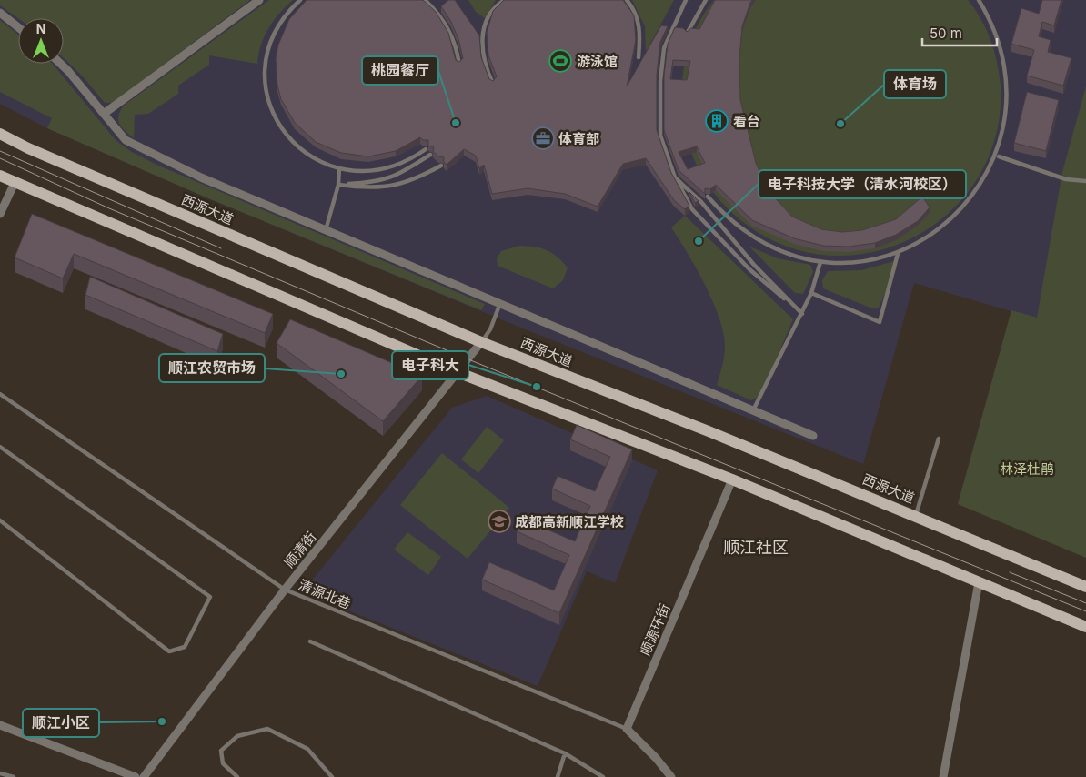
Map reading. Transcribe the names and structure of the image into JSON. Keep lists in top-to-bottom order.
{
  "streets": {
    "main road": ["西源大道"],
    "street": ["顺清街", "顺源环街"],
    "lane": ["清源北巷"]
  },
  "crossings": [
    ["西源大道", "顺清街"],
    ["顺清街", "清源北巷"],
    ["清源北巷", "顺源环街"]
  ],
  "districts": ["顺江社区"],
  "parks": ["林泽杜鹃"],
  "places": {
    "sports": ["游泳馆"],
    "building": ["看台"],
    "other": [
      "桃园餐厅",
      "体育场",
      "电子科技大学（清水河校区）",
      "顺江农贸市场",
      "电子科大",
      "顺江小区"
    ],
    "office": ["体育部"],
    "school or university": ["成都高新顺江学校"]
  },
  "scale_bar": "50 m",
  "north": "top"
}
